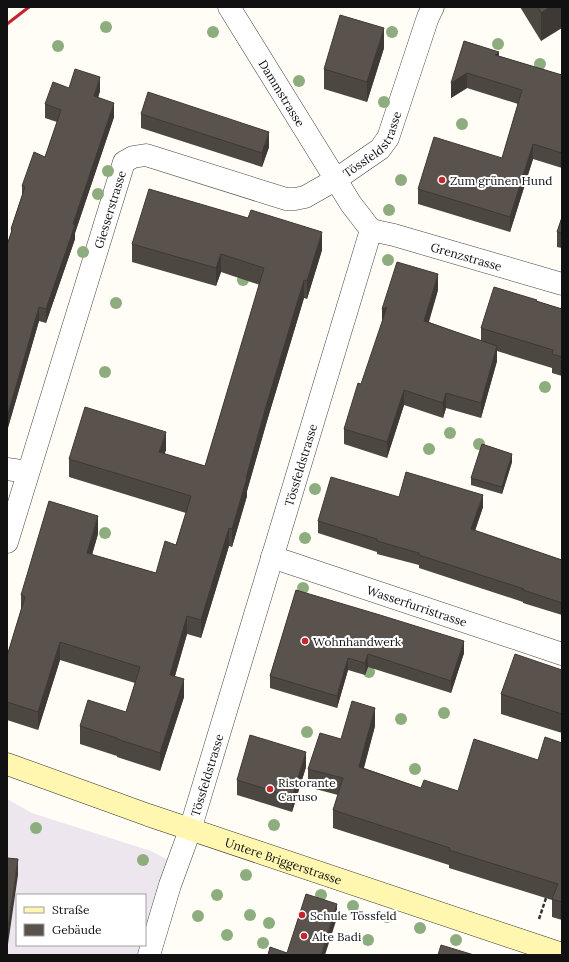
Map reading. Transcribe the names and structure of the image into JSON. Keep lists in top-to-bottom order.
{
  "streets": {
    "main road": ["Untere Briggerstrasse"],
    "street": [
      "Dammstrasse",
      "Tössfeldstrasse",
      "Giesserstrasse",
      "Grenzstrasse",
      "Wasserfurristrasse"
    ]
  },
  "crossings": [
    ["Dammstrasse", "Tössfeldstrasse"],
    ["Dammstrasse", "Giesserstrasse"],
    ["Tössfeldstrasse", "Giesserstrasse"],
    ["Tössfeldstrasse", "Grenzstrasse"],
    ["Tössfeldstrasse", "Wasserfurristrasse"],
    ["Tössfeldstrasse", "Untere Briggerstrasse"]
  ],
  "places": [
    "Zum grünen Hund",
    "Wohnhandwerk",
    "Ristorante Caruso",
    "Schule Tössfeld",
    "Alte Badi"
  ],
  "legend": ["Straße", "Gebäude"]
}
